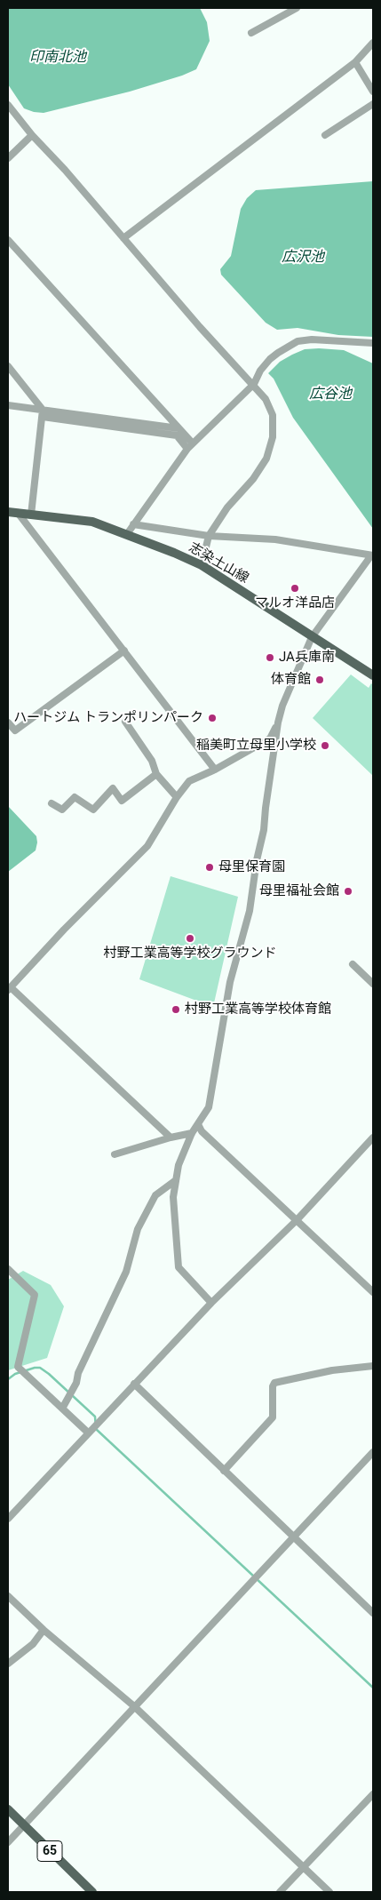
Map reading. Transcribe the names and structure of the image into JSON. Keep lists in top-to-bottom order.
{
  "streets": {
    "main road": ["志染土山線", "65"]
  },
  "water": ["印南北池", "広沢池", "広谷池"],
  "places": [
    "マルオ洋品店",
    "JA兵庫南",
    "体育館",
    "ハートジム トランポリンパーク",
    "稲美町立母里小学校",
    "母里保育園",
    "母里福祉会館",
    "村野工業高等学校グラウンド",
    "村野工業高等学校体育館"
  ]
}
